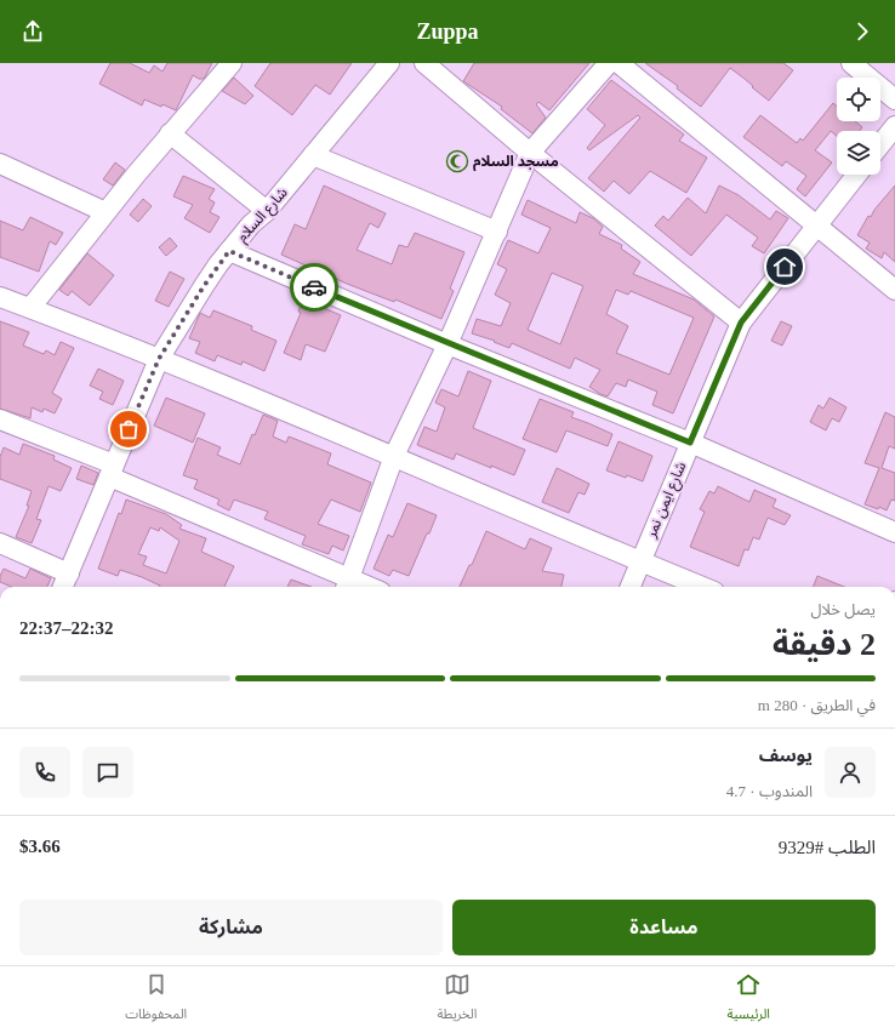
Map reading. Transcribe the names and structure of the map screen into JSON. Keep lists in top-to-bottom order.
{
  "streets": {
    "street": ["شارع السلام", "شارع ايمن نمر"]
  },
  "places": {
    "mosque": ["مسجد السلام"]
  },
  "page": {
    "header": "Zuppa",
    "heading": ["2 دقيقة", "يصل خلال", "22:32–22:37"],
    "panel": [
      "يوسف",
      "المندوب · 4.7",
      "الطلب #9329",
      "$3.66"
    ],
    "bar": "في الطريق · 280 m",
    "buttons": ["مساعدة", "مشاركة"],
    "tabs": ["الرئيسية", "الخريطة", "المحفوظات"]
  }
}
